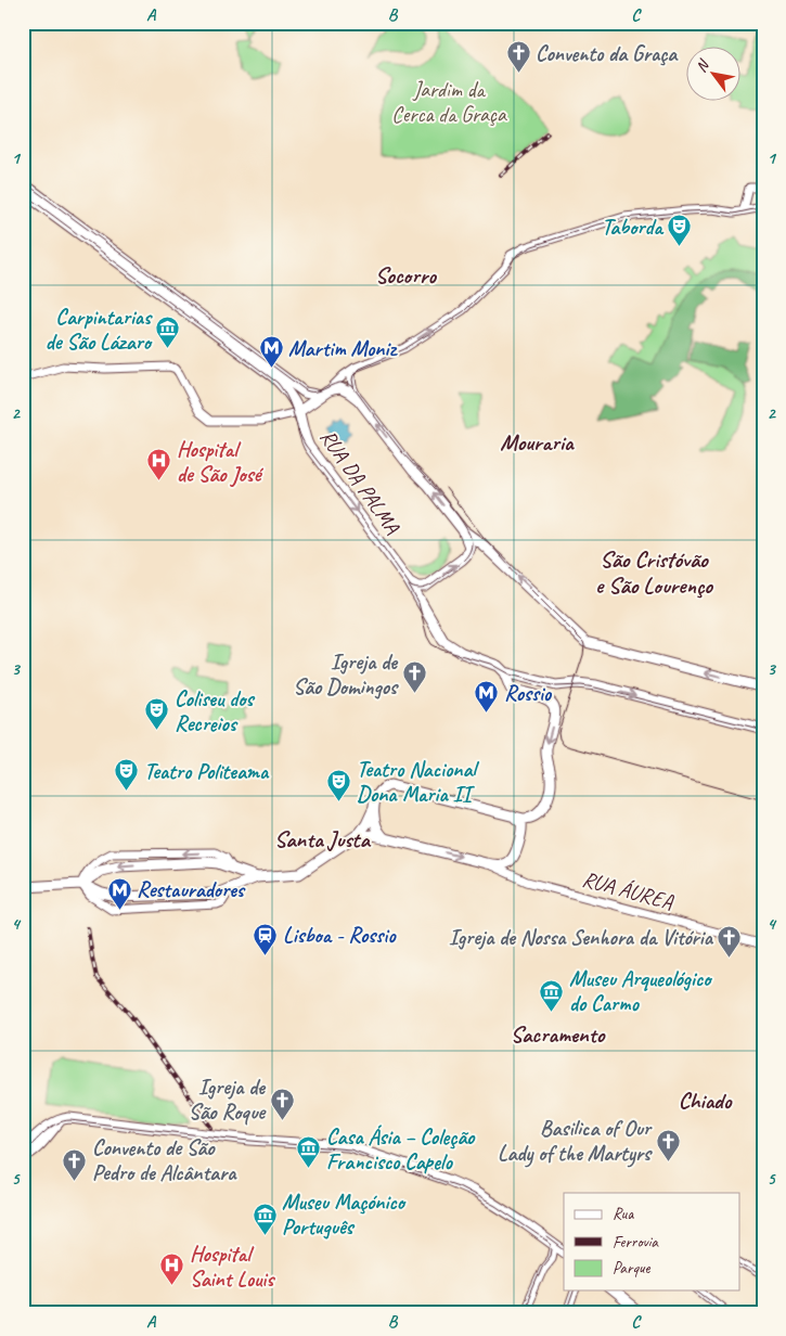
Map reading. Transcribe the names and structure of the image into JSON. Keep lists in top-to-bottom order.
{
  "streets": {
    "main road": ["RUA DA PALMA"],
    "street": ["RUA ÁUREA"]
  },
  "districts": [
    "Socorro",
    "Mouraria",
    "São Cristóvão e São Lourenço",
    "Santa Justa",
    "Sacramento",
    "Chiado"
  ],
  "parks": ["Jardim da Cerca da Graça"],
  "places": {
    "church": [
      "Convento da Graça",
      "Igreja de São Domingos",
      "Igreja de Nossa Senhora da Vitória",
      "Igreja de São Roque",
      "Basilica of Our Lady of the Martyrs",
      "Convento de São Pedro de Alcântara"
    ],
    "theatre": [
      "Taborda",
      "Coliseu dos Recreios",
      "Teatro Politeama",
      "Teatro Nacional Dona Maria II"
    ],
    "museum": [
      "Carpintarias de São Lázaro",
      "Museu Arqueológico do Carmo",
      "Casa Ásia – Coleção Francisco Capelo",
      "Museu Maçónico Português"
    ],
    "metro station": ["Martim Moniz", "Rossio", "Restauradores"],
    "hospital": ["Hospital de São José", "Hospital Saint Louis"],
    "station": ["Lisboa - Rossio"]
  },
  "legend": ["Rua", "Ferrovia", "Parque"],
  "north": "top left",
  "grid": {
    "columns": ["A", "B", "C"],
    "rows": [
      "1",
      "2",
      "3",
      "4",
      "5"
    ]
  }
}
